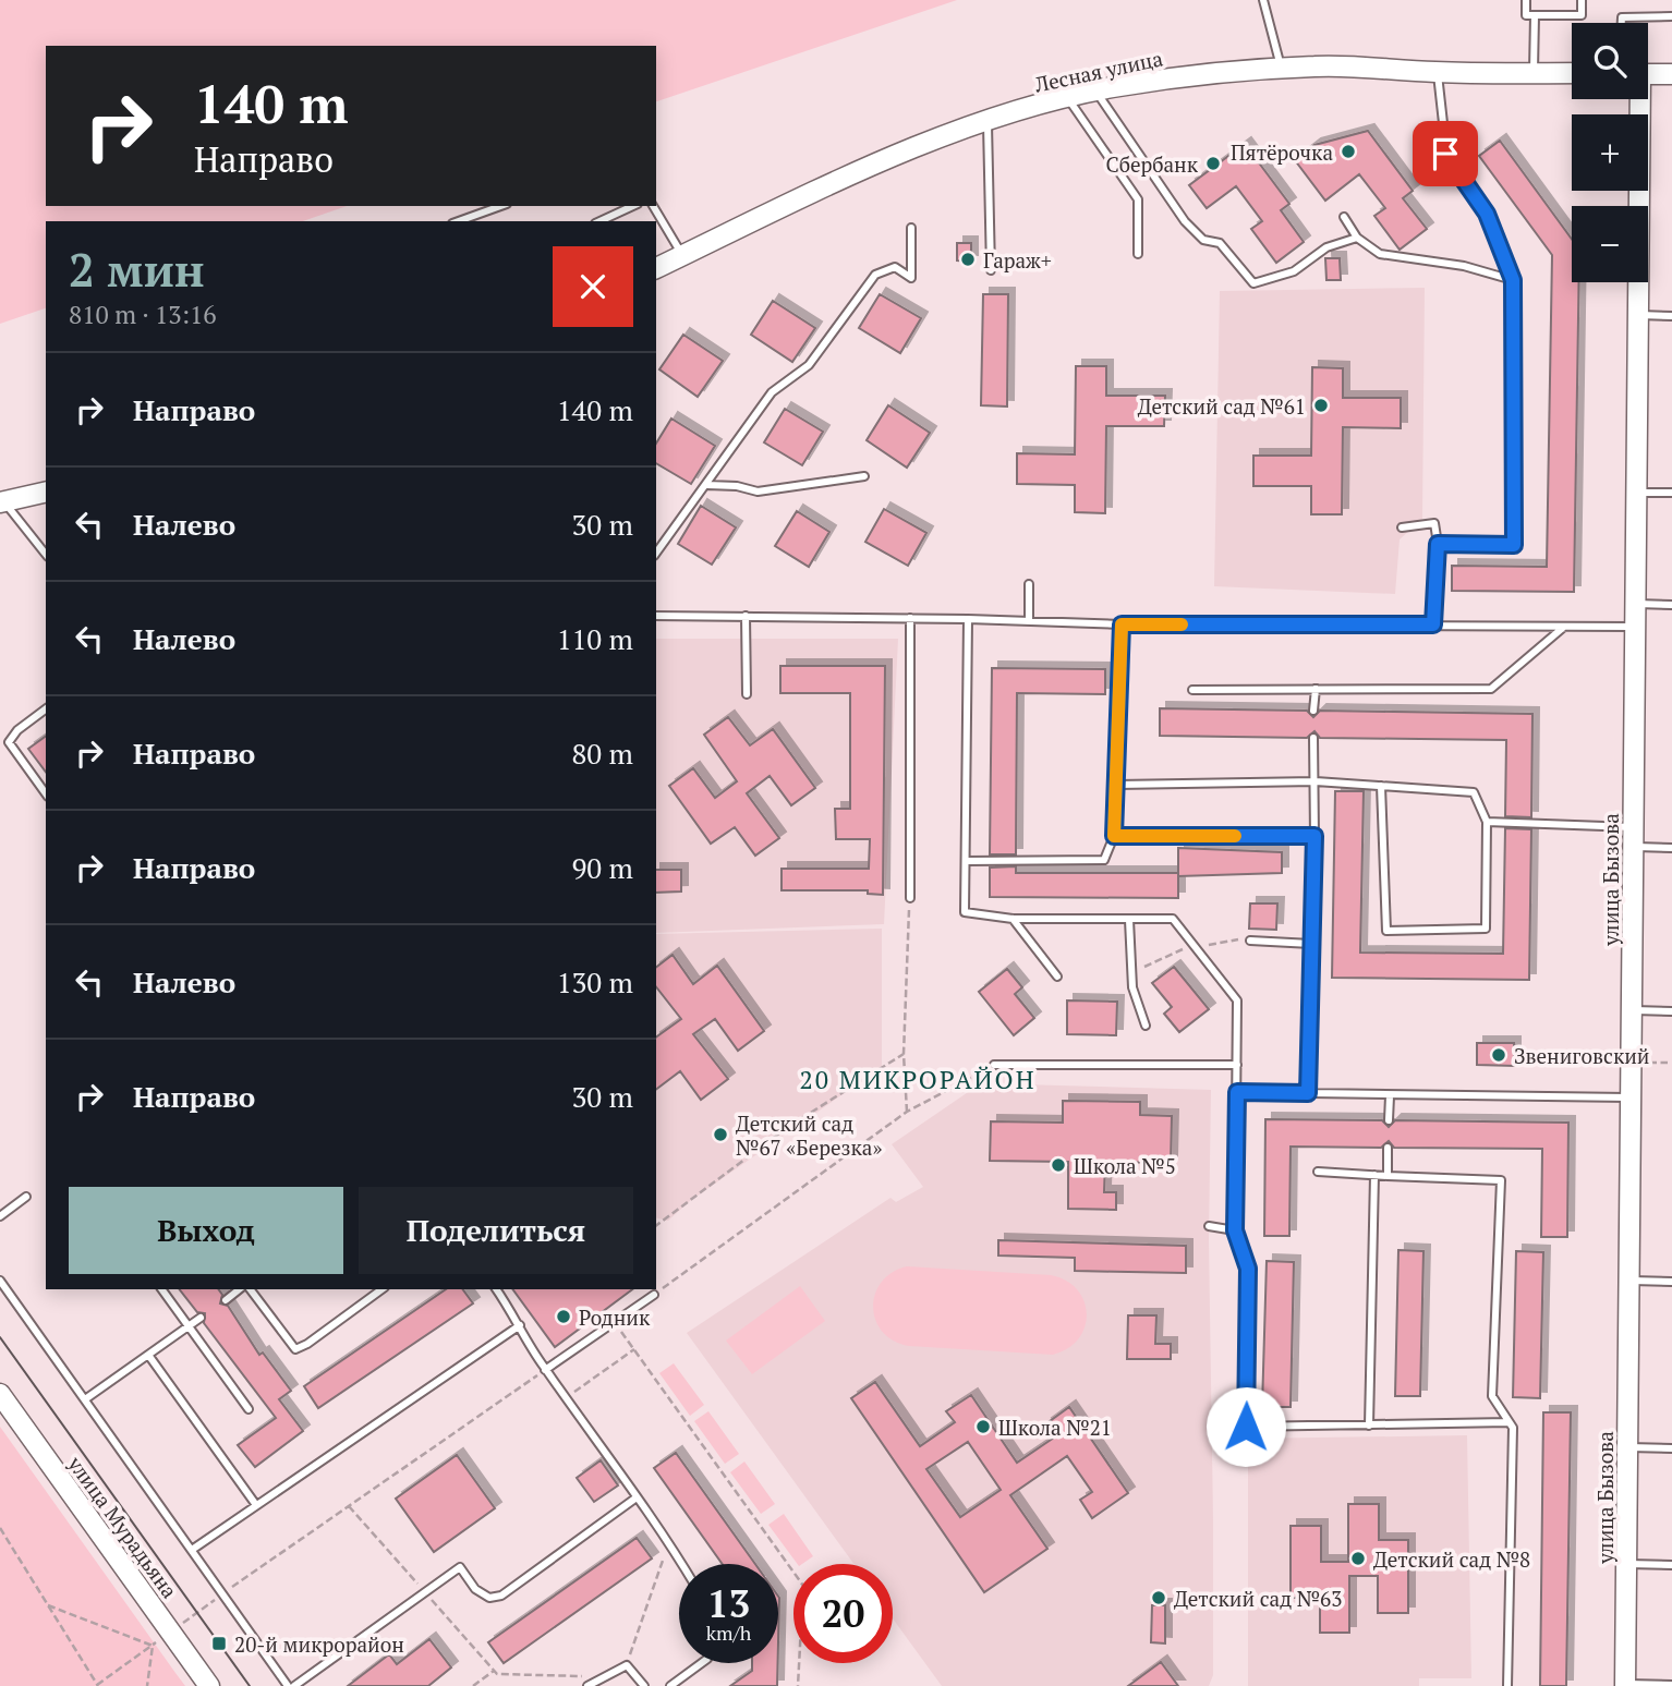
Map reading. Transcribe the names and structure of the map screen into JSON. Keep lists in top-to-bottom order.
{
  "streets": {
    "street": ["Лесная улица", "улица Бызова", "улица Мурадьяна"]
  },
  "districts": ["20 МИКРОРАЙОН"],
  "places": {
    "other": [
      "Пятёрочка",
      "Сбербанк",
      "Гараж+",
      "Детский сад №61",
      "Звениговский",
      "Детский сад №67 «Березка»",
      "Школа №5",
      "Родник",
      "Школа №21",
      "Детский сад №8",
      "Детский сад №63"
    ],
    "transit": ["20-й микрорайон"]
  },
  "page": {
    "map_buttons": ["+", "−"],
    "turn": ["140 m", "Направо"],
    "heading": ["2 мин", "810 m · 13:16"],
    "list": [
      {
        "name": "Направо",
        "value": "140 m"
      },
      {
        "name": "Налево",
        "value": "30 m"
      },
      {
        "name": "Налево",
        "value": "110 m"
      },
      {
        "name": "Направо",
        "value": "80 m"
      },
      {
        "name": "Направо",
        "value": "90 m"
      },
      {
        "name": "Налево",
        "value": "130 m"
      },
      {
        "name": "Направо",
        "value": "30 m"
      }
    ],
    "buttons": ["Выход", "Поделиться"],
    "speed": "13 km/h",
    "limit": "20"
  }
}
